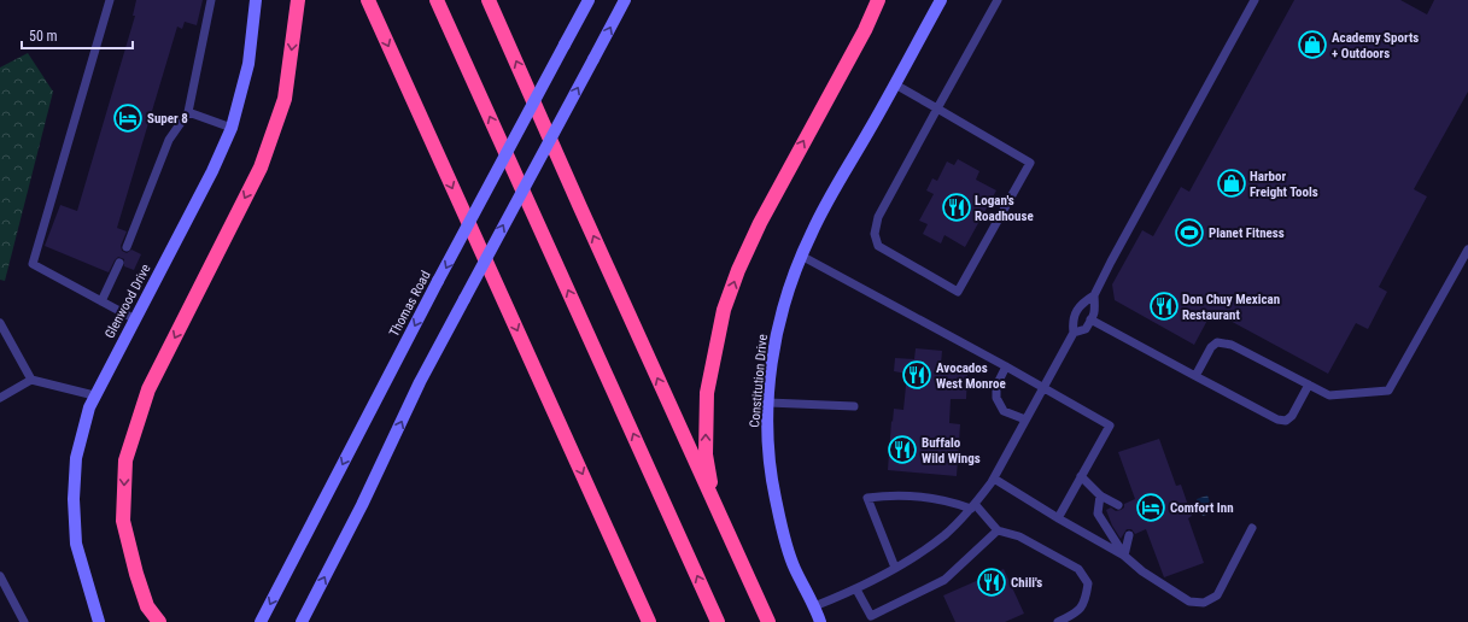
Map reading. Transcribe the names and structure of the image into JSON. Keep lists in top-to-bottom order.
{
  "streets": {
    "main road": ["Glenwood Drive", "Thomas Road", "Constitution Drive"]
  },
  "places": {
    "shop": ["Academy Sports + Outdoors", "Harbor Freight Tools"],
    "hotel": ["Super 8", "Comfort Inn"],
    "restaurant": [
      "Logan's Roadhouse",
      "Don Chuy Mexican Restaurant",
      "Avocados West Monroe",
      "Buffalo Wild Wings",
      "Chili's"
    ],
    "sports": ["Planet Fitness"]
  },
  "scale_bar": "50 m"
}
